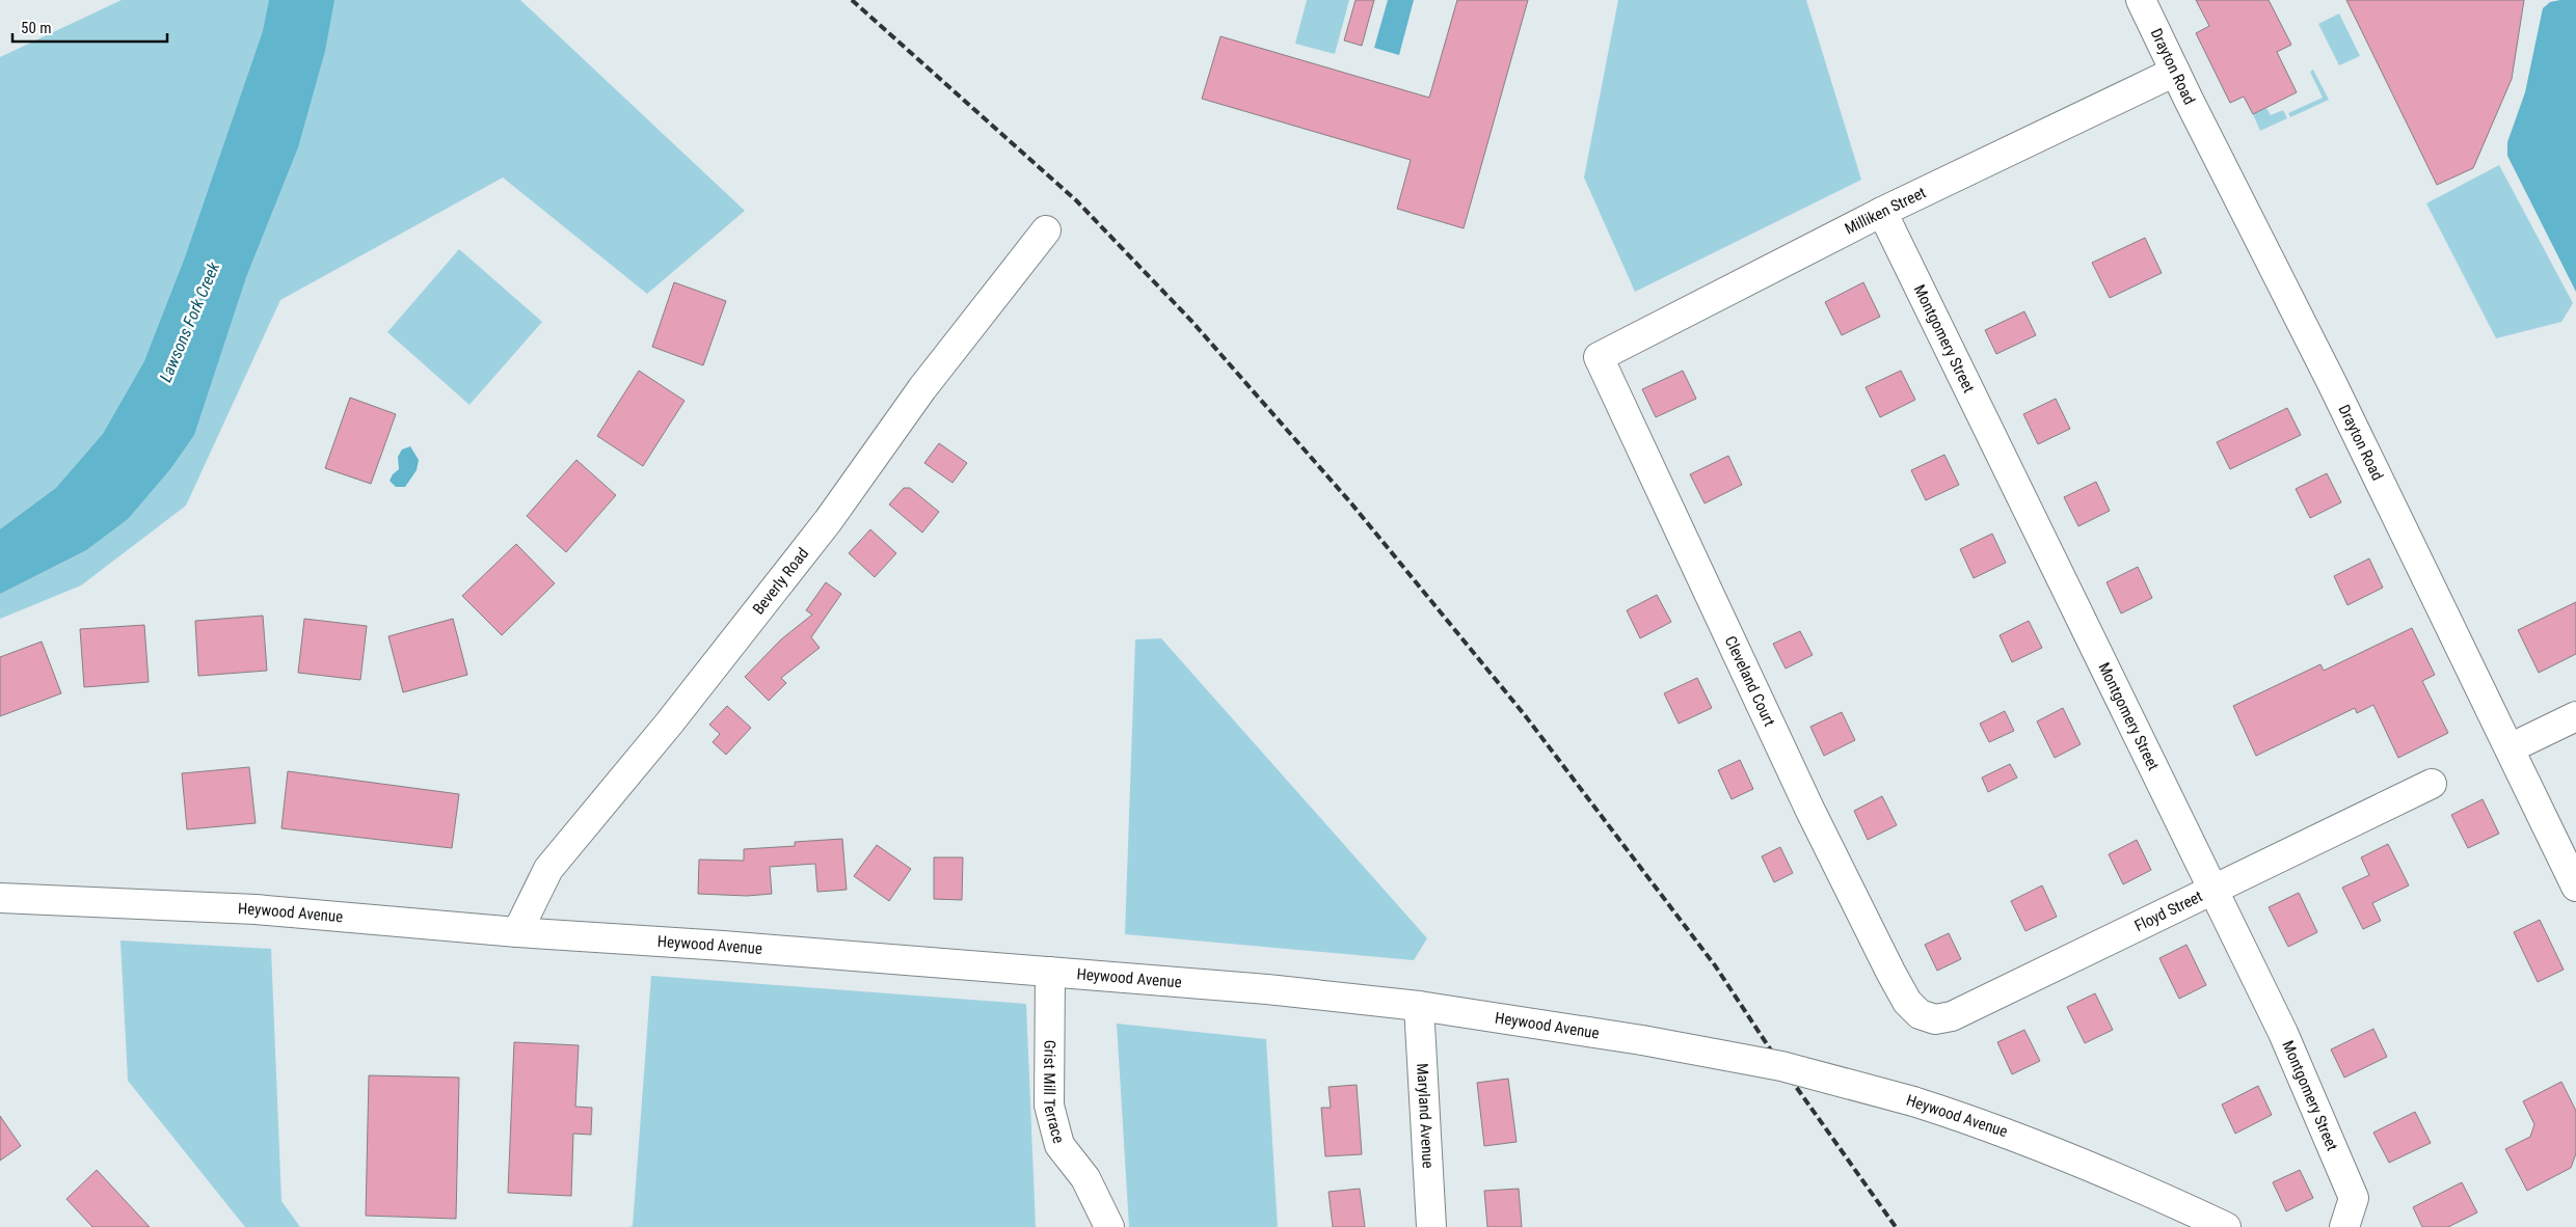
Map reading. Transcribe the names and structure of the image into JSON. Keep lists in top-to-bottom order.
{
  "streets": {
    "street": [
      "Drayton Road",
      "Milliken Street",
      "Montgomery Street",
      "Beverly Road",
      "Cleveland Court",
      "Floyd Street",
      "Heywood Avenue",
      "Grist Mill Terrace",
      "Maryland Avenue"
    ]
  },
  "crossings": [
    ["Drayton Road", "Milliken Street"],
    ["Milliken Street", "Montgomery Street"],
    ["Milliken Street", "Cleveland Court"],
    ["Montgomery Street", "Floyd Street"],
    ["Beverly Road", "Heywood Avenue"],
    ["Cleveland Court", "Floyd Street"],
    ["Heywood Avenue", "Grist Mill Terrace"],
    ["Heywood Avenue", "Maryland Avenue"]
  ],
  "water": ["Lawsons Fork Creek"],
  "scale_bar": "50 m"
}
